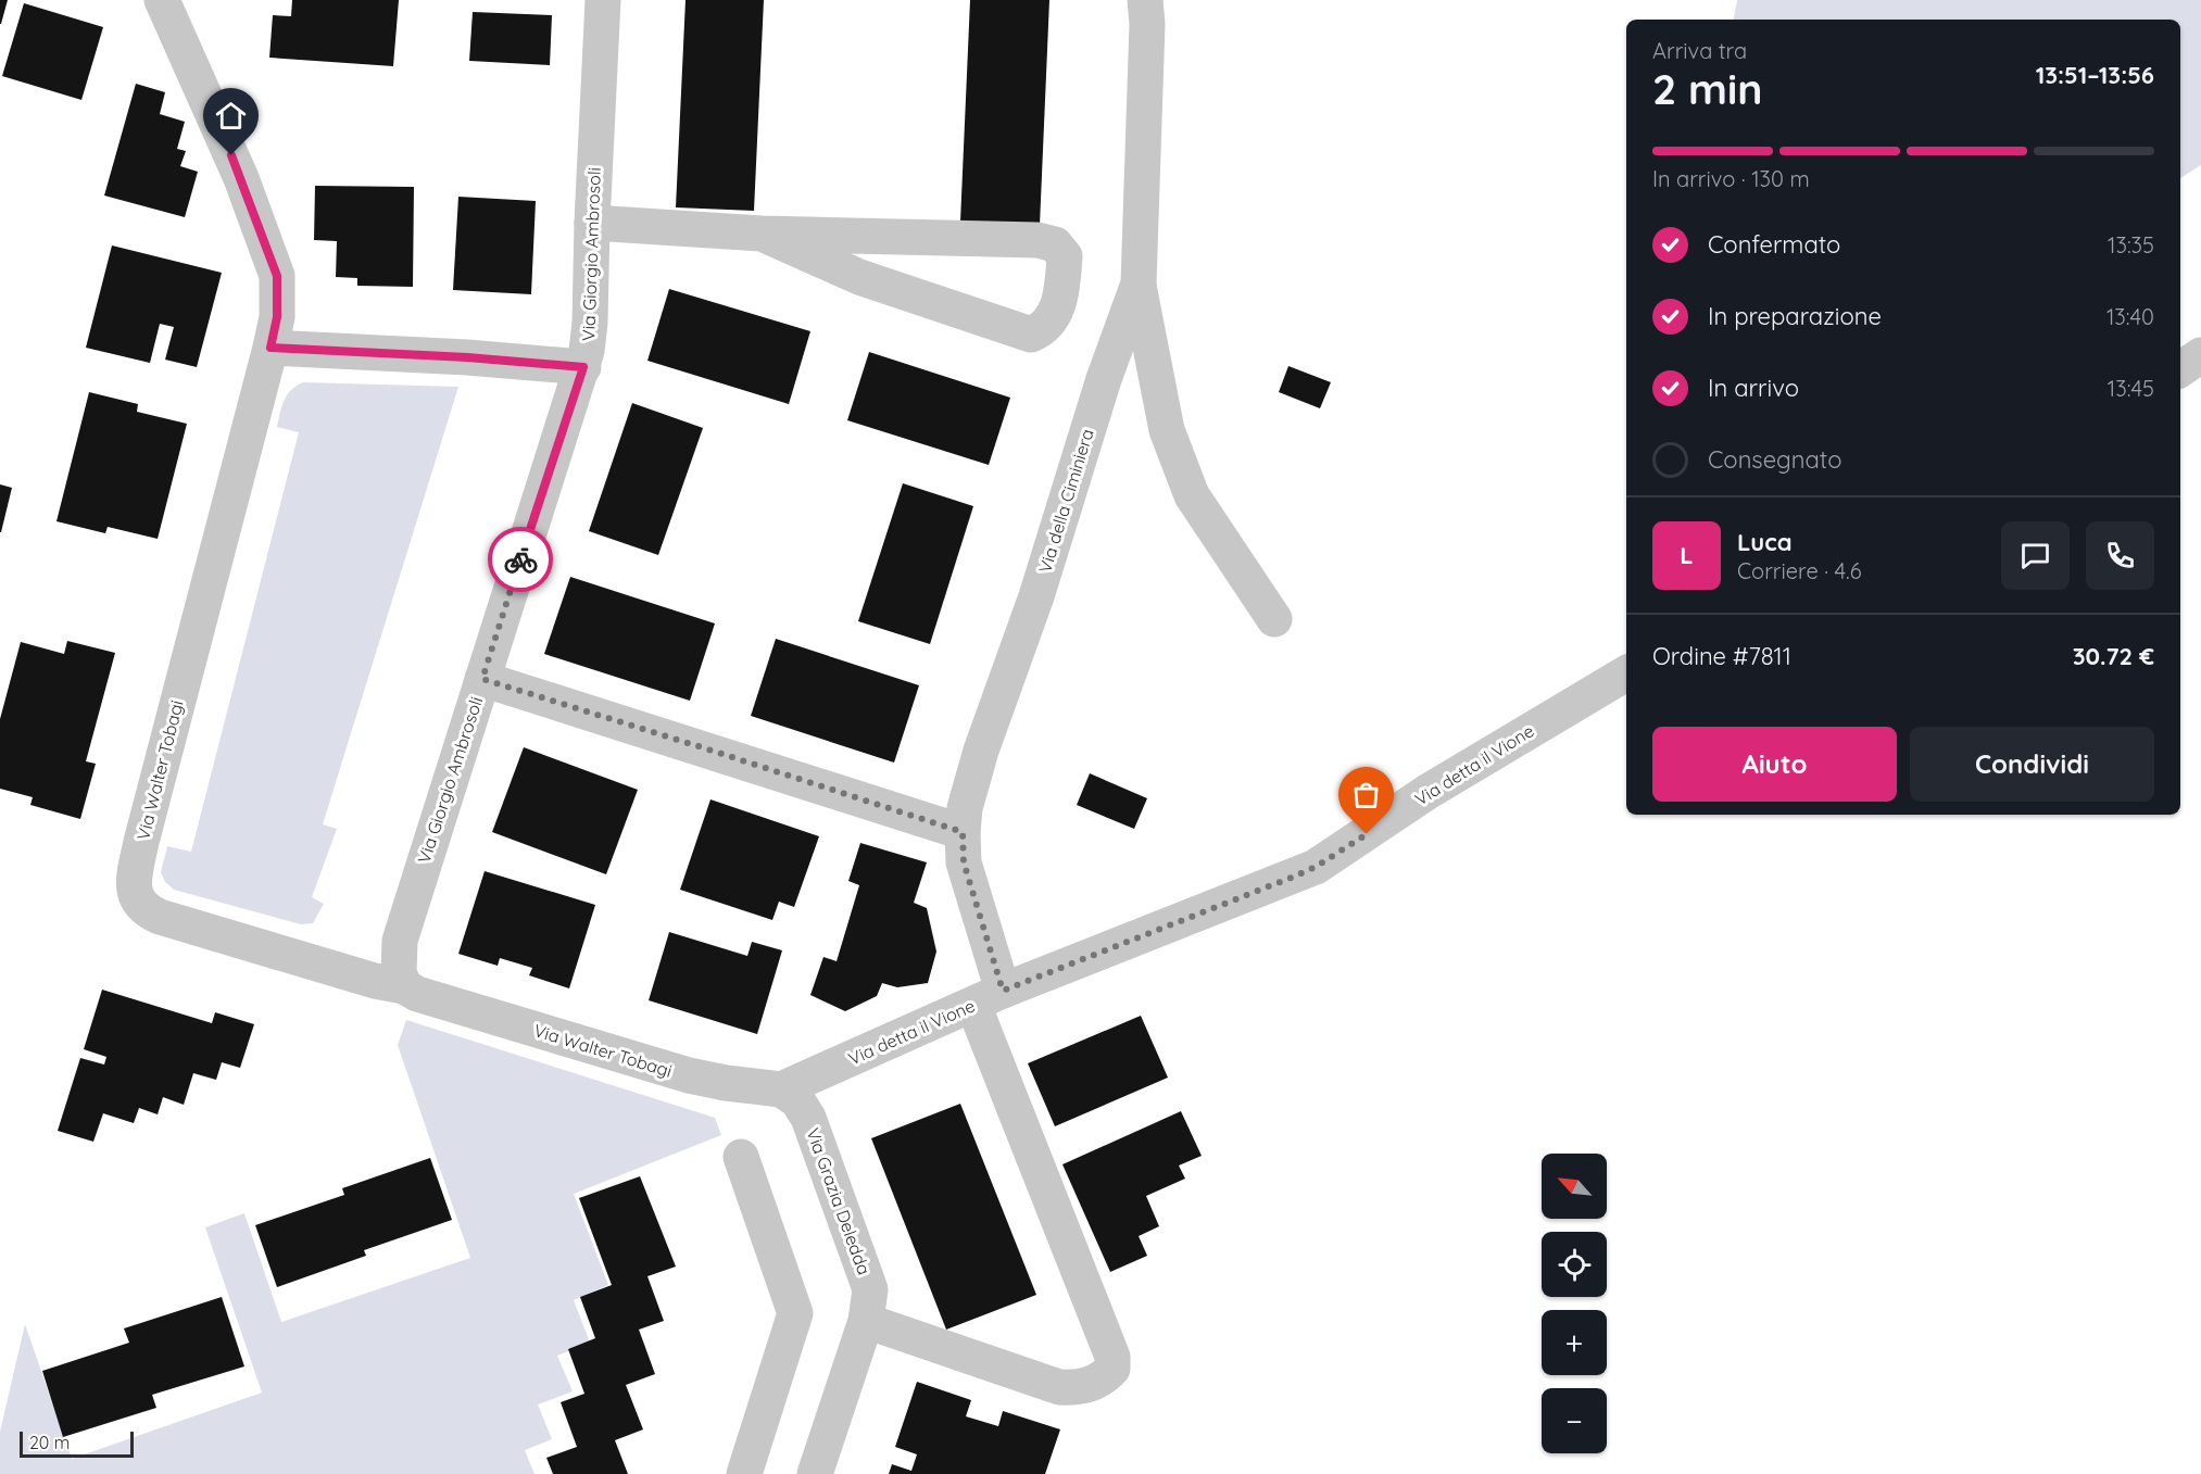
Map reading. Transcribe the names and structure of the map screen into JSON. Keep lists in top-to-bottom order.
{
  "streets": {
    "street": [
      "Via Giorgio Ambrosoli",
      "Via della Ciminiera",
      "Via detta il Vione",
      "Via Walter Tobagi",
      "Via Grazia Deledda"
    ]
  },
  "crossings": [
    ["Via Giorgio Ambrosoli", "Via Walter Tobagi"],
    ["Via della Ciminiera", "Via detta il Vione"],
    ["Via della Ciminiera", "Via Grazia Deledda"],
    ["Via detta il Vione", "Via Walter Tobagi"],
    ["Via detta il Vione", "Via Grazia Deledda"],
    ["Via Walter Tobagi", "Via Grazia Deledda"]
  ],
  "scale_bar": "20 m",
  "north": "top left",
  "page": {
    "heading": ["2 min", "Arriva tra", "13:51–13:56"],
    "panel": [
      "Luca",
      "Corriere · 4.6",
      "Ordine #7811",
      "30.72 €"
    ],
    "bar": "In arrivo · 130 m",
    "list": [
      ["Confermato", "13:35"],
      ["In preparazione", "13:40"],
      ["In arrivo", "13:45"],
      "Consegnato"
    ],
    "round": "L",
    "buttons": ["Aiuto", "Condividi"],
    "map_buttons": ["+", "−"],
    "scale": "20 m"
  }
}
